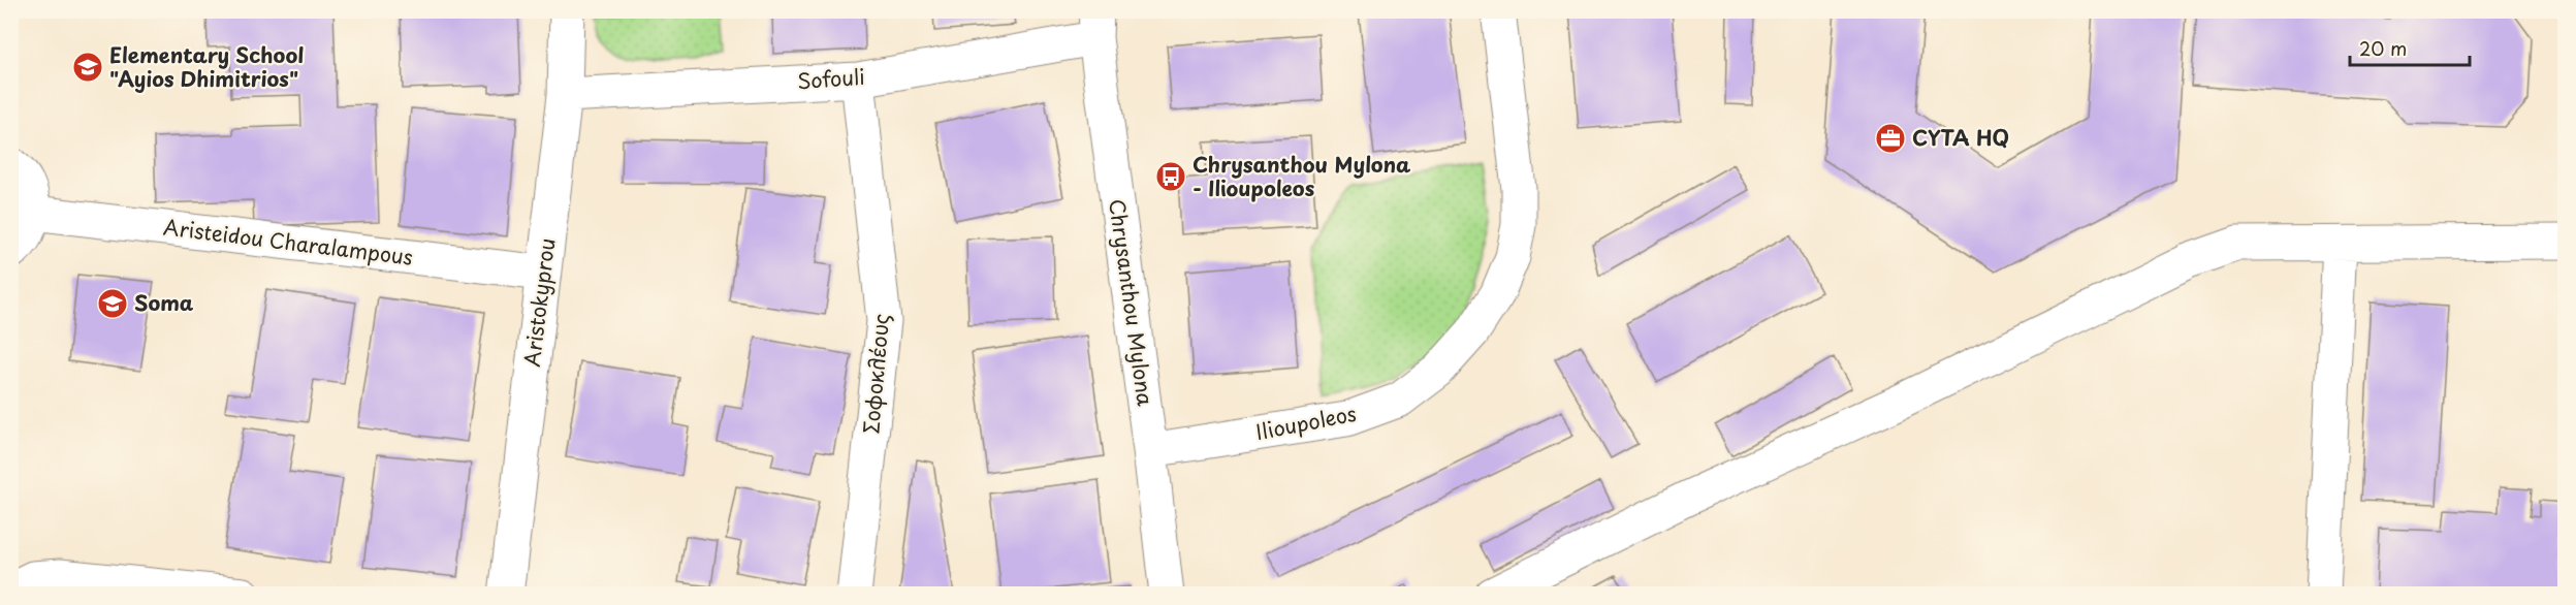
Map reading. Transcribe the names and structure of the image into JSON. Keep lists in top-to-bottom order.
{
  "streets": {
    "street": [
      "Sofouli",
      "Aristeidou Charalampous",
      "Aristokyprou",
      "Chrysanthou Mylona",
      "Σοφοκλέους",
      "Ilioupoleos"
    ]
  },
  "crossings": [
    ["Sofouli", "Aristokyprou"],
    ["Sofouli", "Chrysanthou Mylona"],
    ["Sofouli", "Σοφοκλέους"],
    ["Aristeidou Charalampous", "Aristokyprou"],
    ["Chrysanthou Mylona", "Ilioupoleos"]
  ],
  "places": {
    "school or university": ["Elementary School \"Ayios Dhimitrios\"", "Soma"],
    "office": ["CYTA HQ"],
    "bus stop": ["Chrysanthou Mylona - Ilioupoleos"]
  },
  "scale_bar": "20 m"
}
